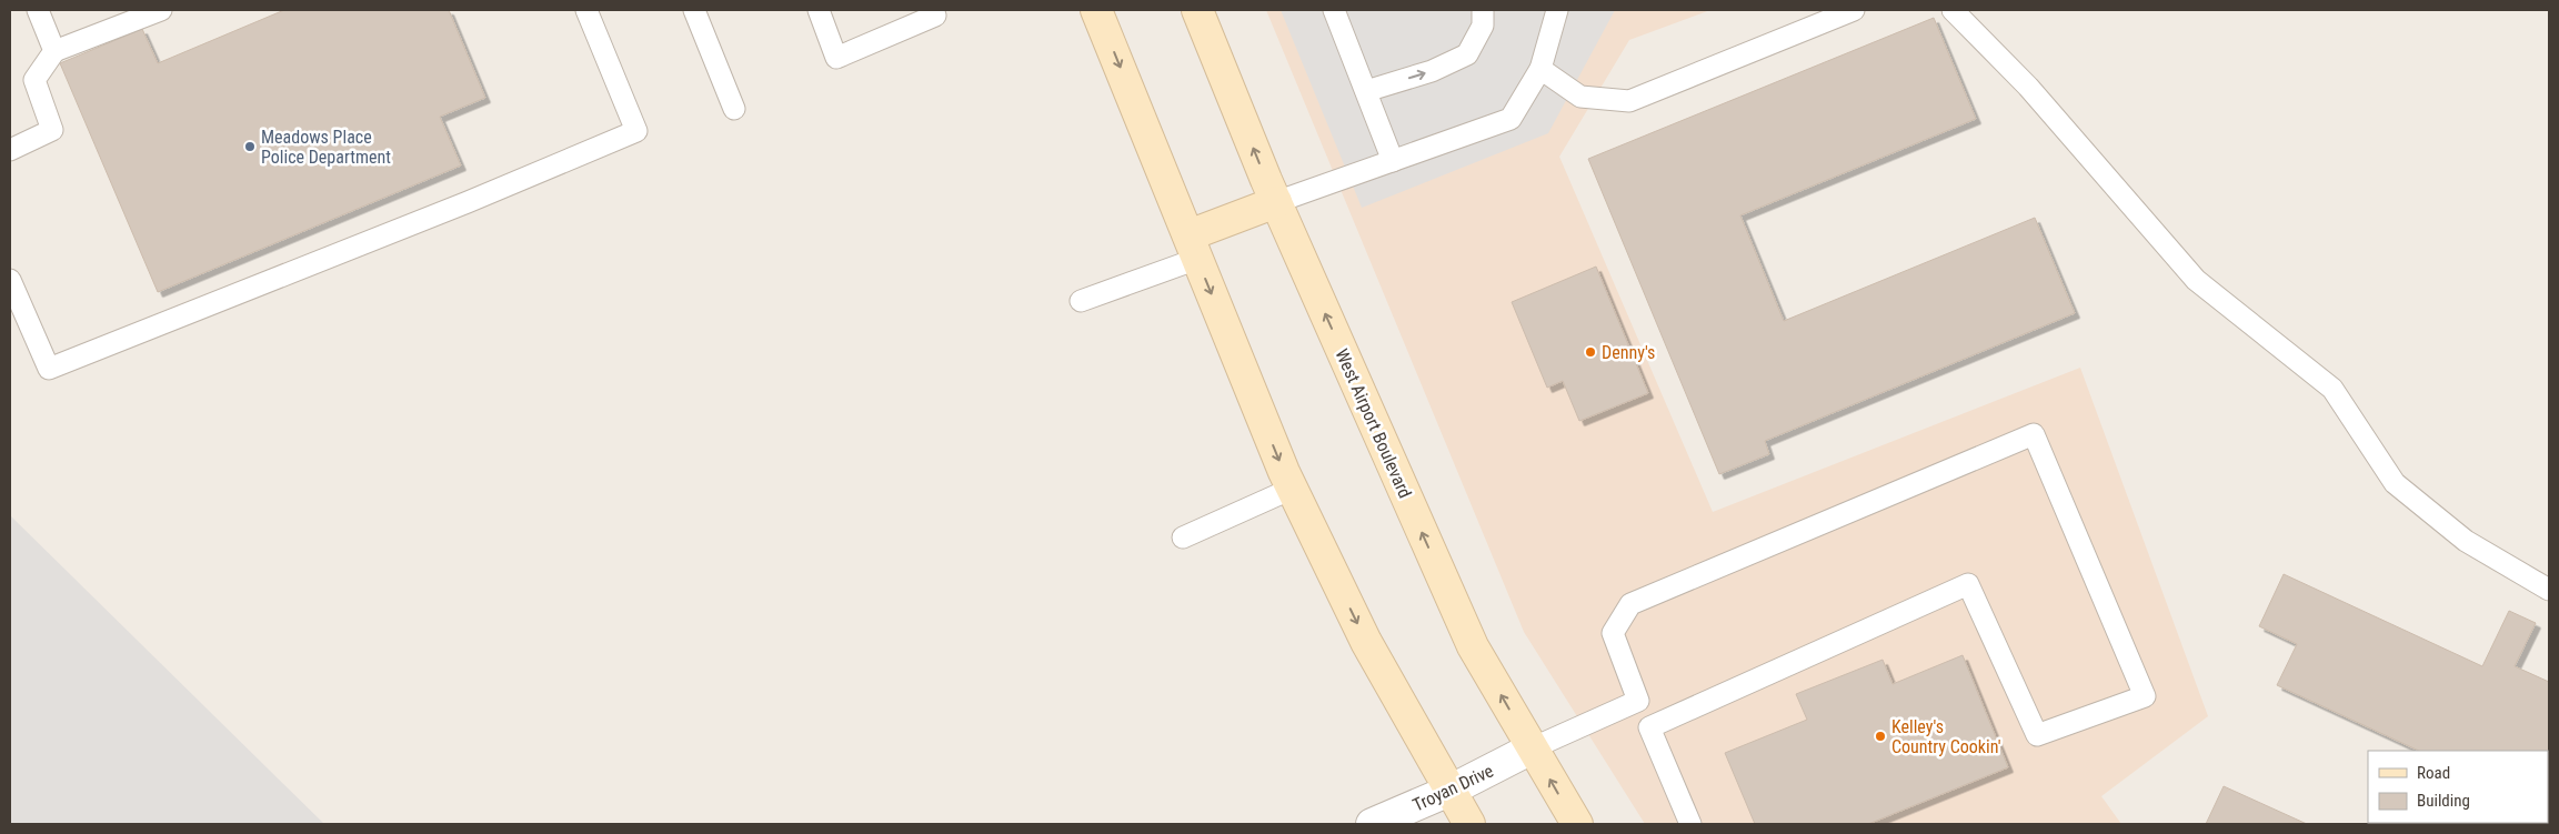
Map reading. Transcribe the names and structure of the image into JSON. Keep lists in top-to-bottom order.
{
  "streets": {
    "main road": ["West Airport Boulevard"],
    "street": ["Troyan Drive"]
  },
  "crossings": [
    ["West Airport Boulevard", "Troyan Drive"]
  ],
  "places": ["Meadows Place Police Department", "Denny's", "Kelley's Country Cookin'"],
  "legend": ["Road", "Building"]
}
